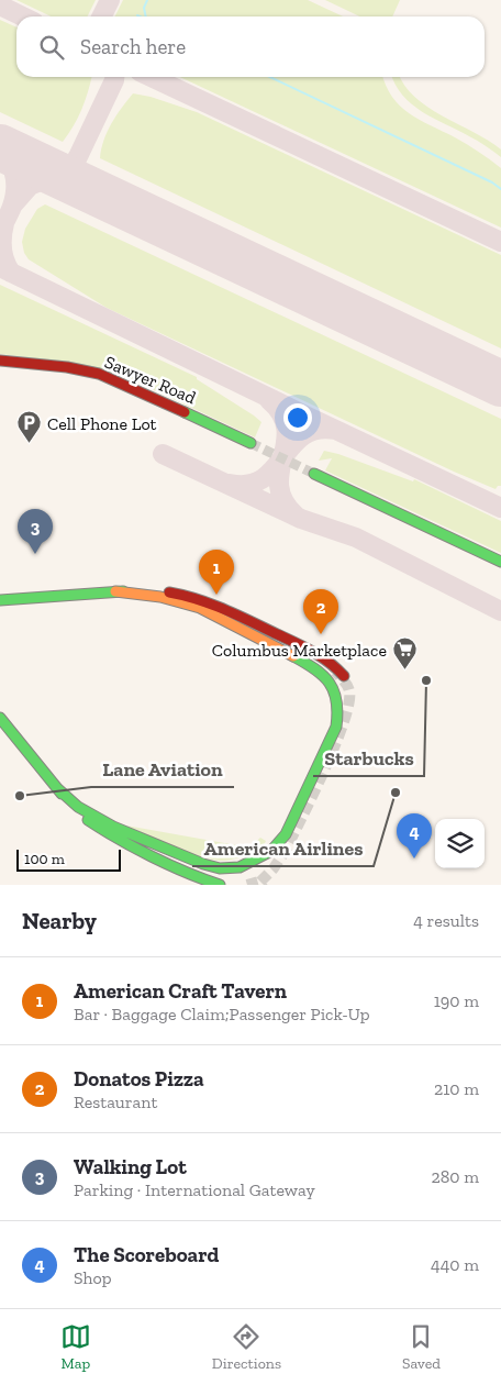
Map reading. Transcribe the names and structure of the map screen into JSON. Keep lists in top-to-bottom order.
{
  "streets": {
    "main road": ["Sawyer Road"]
  },
  "places": {
    "parking": ["Cell Phone Lot"],
    "supermarket": ["Columbus Marketplace"],
    "other": ["Starbucks", "American Airlines", "Lane Aviation"]
  },
  "scale_bar": "100 m",
  "page": {
    "search": "Search here",
    "pins": [
      "3",
      "1",
      "2",
      "4"
    ],
    "scale": "100 m",
    "heading": ["Nearby", "4 results"],
    "list": [
      {
        "mark": "1",
        "name": "American Craft Tavern",
        "note": "Bar · Baggage Claim;Passenger Pick-Up",
        "value": "190 m"
      },
      {
        "mark": "2",
        "name": "Donatos Pizza",
        "note": "Restaurant",
        "value": "210 m"
      },
      {
        "mark": "3",
        "name": "Walking Lot",
        "note": "Parking · International Gateway",
        "value": "280 m"
      },
      {
        "mark": "4",
        "name": "The Scoreboard",
        "note": "Shop",
        "value": "440 m"
      }
    ],
    "nav": ["Map", "Directions", "Saved"]
  }
}
